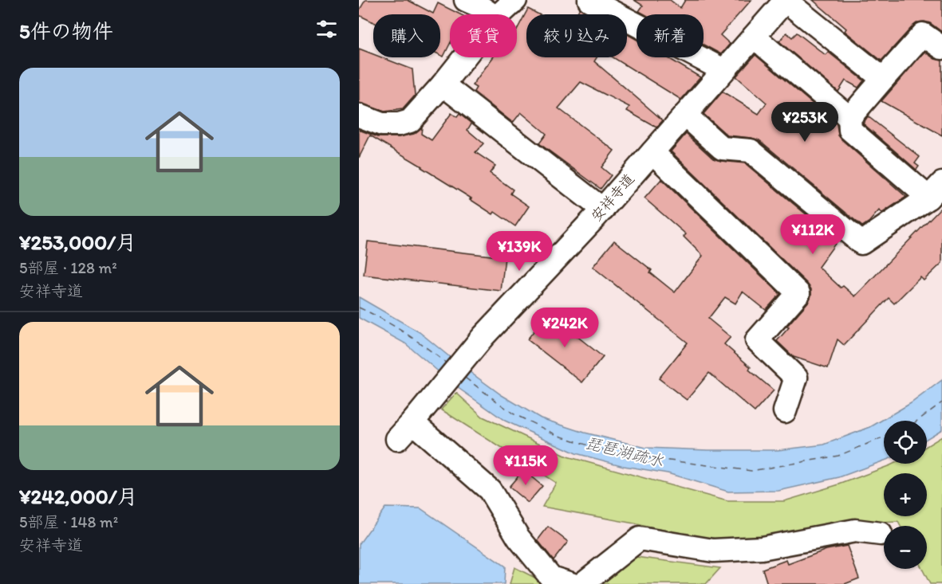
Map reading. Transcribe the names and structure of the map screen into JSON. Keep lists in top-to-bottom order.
{
  "streets": {
    "street": ["安祥寺道"]
  },
  "water": ["琵琶湖疏水"],
  "page": {
    "heading": "5件の物件",
    "chip": [
      "購入",
      "賃貸",
      "絞り込み",
      "新着"
    ],
    "list": [
      {
        "name": "¥253,000/月",
        "note": "5部屋 · 128 m² · 安祥寺道"
      },
      {
        "name": "¥242,000/月",
        "note": "5部屋 · 148 m² · 安祥寺道"
      }
    ],
    "price": [
      "¥253K",
      "¥112K",
      "¥139K",
      "¥242K",
      "¥115K"
    ],
    "map_buttons": ["+", "−"]
  }
}
